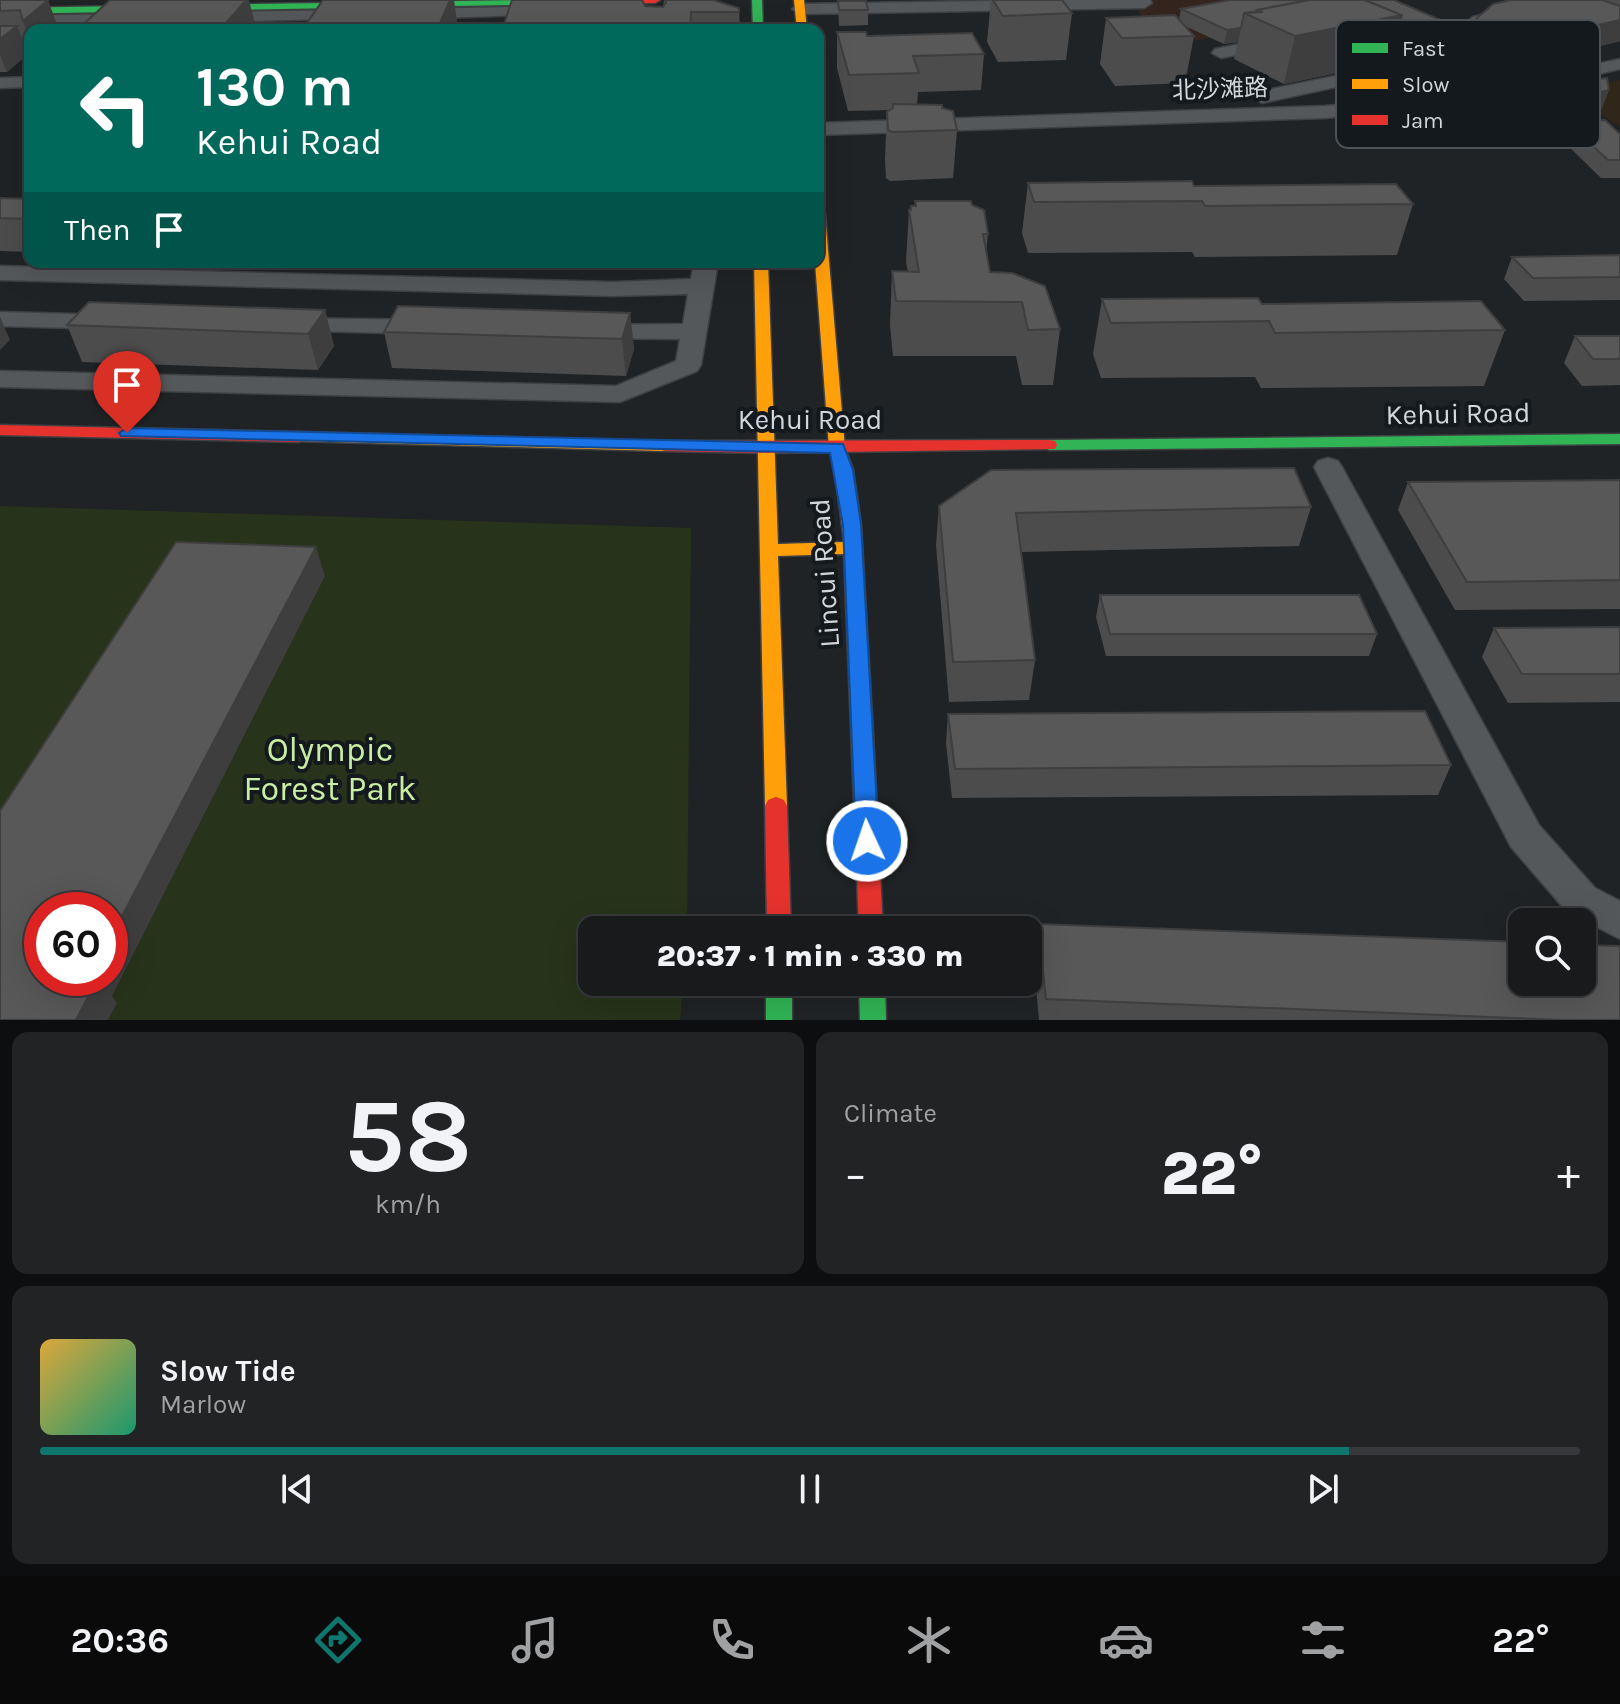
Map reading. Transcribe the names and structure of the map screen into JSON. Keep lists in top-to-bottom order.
{
  "streets": {
    "main road": ["Kehui Road", "Lincui Road"],
    "street": ["北沙滩路"]
  },
  "crossings": [
    ["Kehui Road", "Lincui Road"]
  ],
  "parks": ["Olympic Forest Park"],
  "legend": ["Fast", "Slow", "Jam"],
  "page": {
    "turn": ["130 m", "Kehui Road"],
    "then": "Then",
    "limit": "60",
    "trip": "20:37 · 1 min · 330 m",
    "tile": [
      ["58", "km/h"],
      "Climate"
    ],
    "heat": ["−", "22°", "+"],
    "song": ["Slow Tide", "Marlow"],
    "tabs": ["20:36", "22°"]
  }
}
